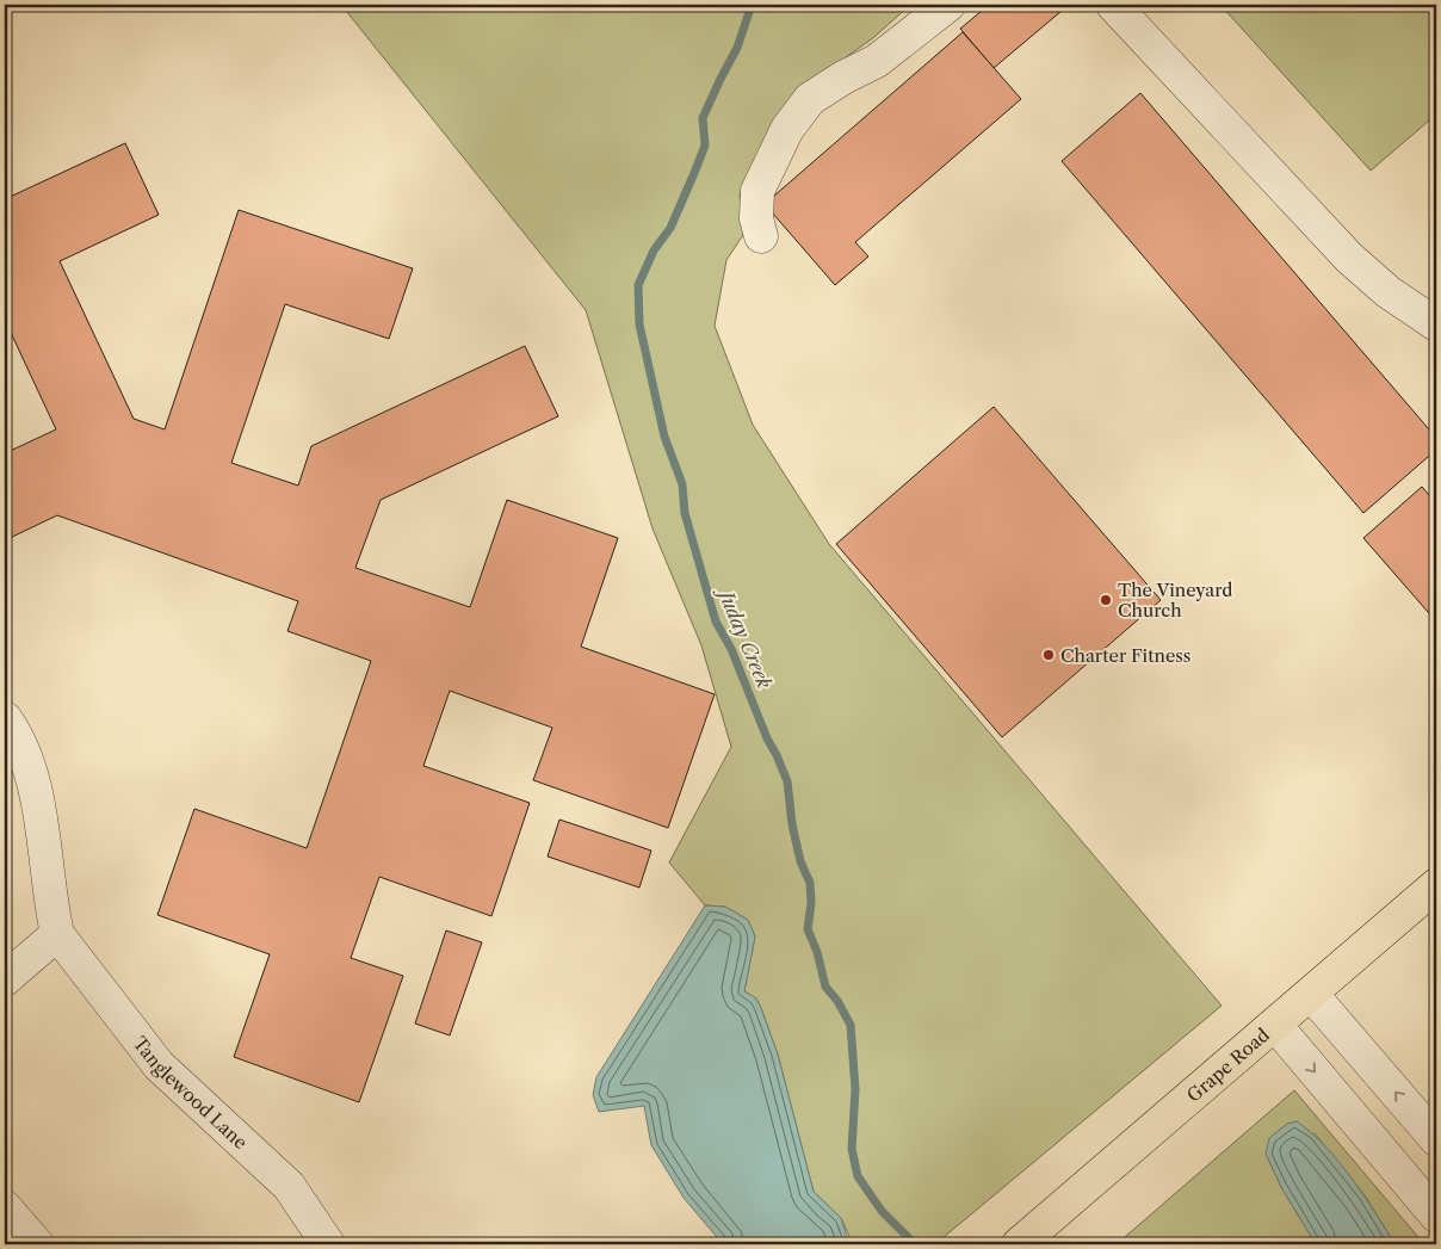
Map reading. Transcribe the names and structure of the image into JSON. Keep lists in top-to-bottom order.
{
  "streets": {
    "main road": ["Grape Road"],
    "street": ["Tanglewood Lane"]
  },
  "water": ["Juday Creek"],
  "places": ["The Vineyard Church", "Charter Fitness"]
}
